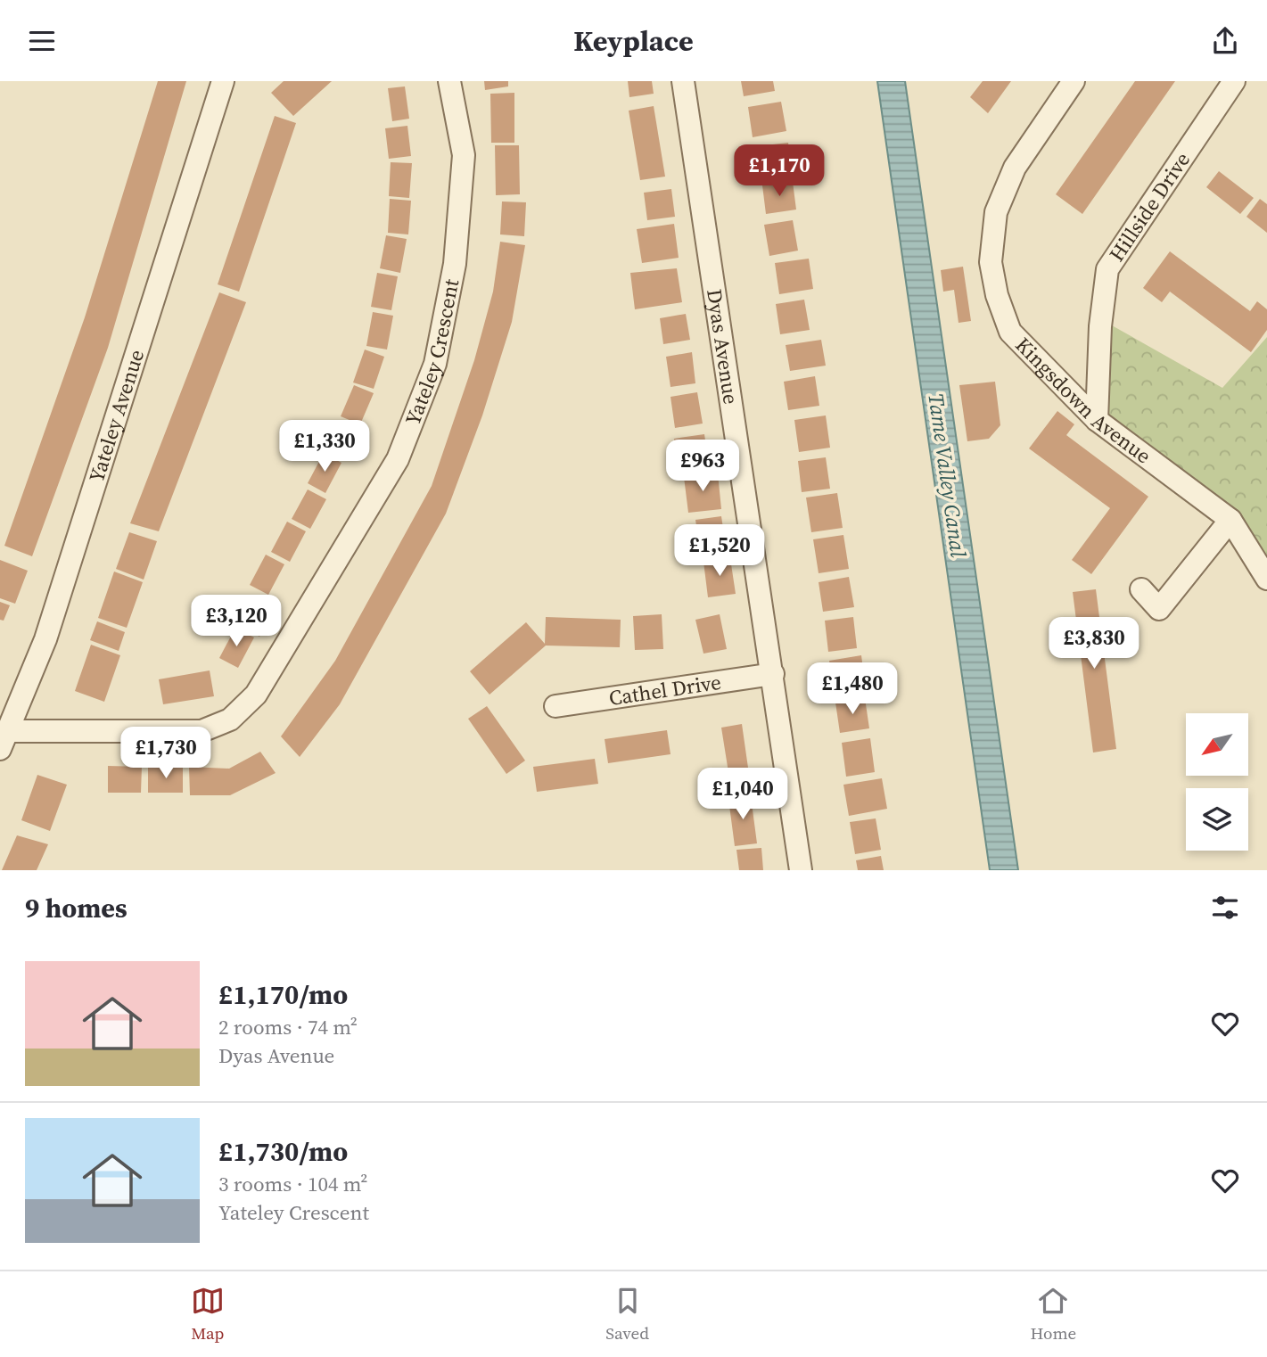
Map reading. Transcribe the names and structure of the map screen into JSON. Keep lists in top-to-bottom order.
{
  "streets": {
    "street": [
      "Hillside Drive",
      "Dyas Avenue",
      "Yateley Crescent",
      "Kingsdown Avenue",
      "Yateley Avenue",
      "Cathel Drive"
    ]
  },
  "crossings": [
    ["Hillside Drive", "Kingsdown Avenue"],
    ["Dyas Avenue", "Cathel Drive"],
    ["Yateley Crescent", "Yateley Avenue"]
  ],
  "water": ["Tame Valley Canal"],
  "north": "bottom left",
  "page": {
    "header": "Keyplace",
    "price": [
      "£1,170",
      "£1,330",
      "£963",
      "£1,520",
      "£3,120",
      "£3,830",
      "£1,480",
      "£1,730",
      "£1,040"
    ],
    "heading": "9 homes",
    "list": [
      {
        "name": "£1,170/mo",
        "note": "2 rooms · 74 m² · Dyas Avenue"
      },
      {
        "name": "£1,730/mo",
        "note": "3 rooms · 104 m² · Yateley Crescent"
      }
    ],
    "tabs": ["Map", "Saved", "Home"]
  }
}
